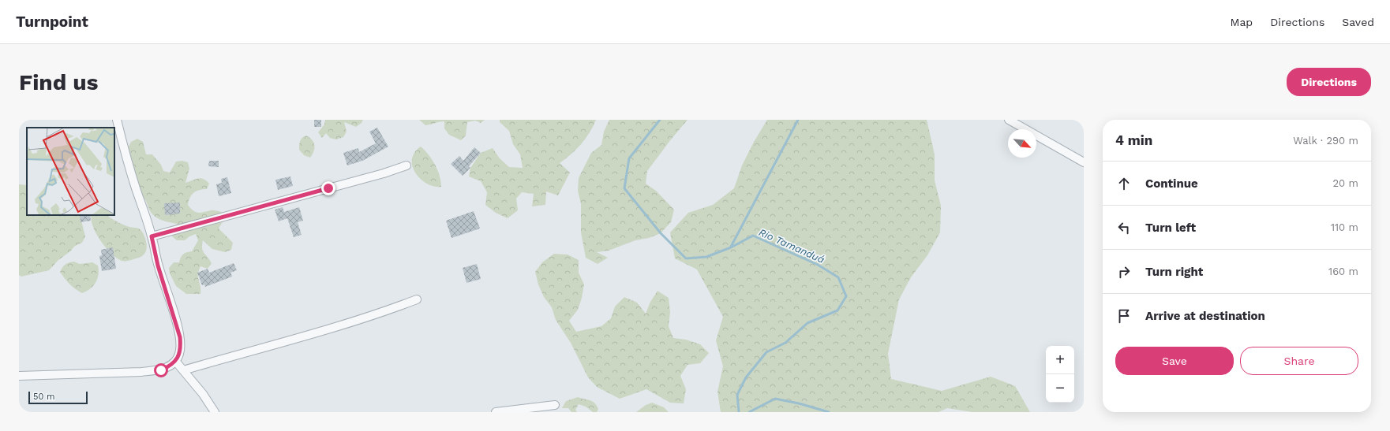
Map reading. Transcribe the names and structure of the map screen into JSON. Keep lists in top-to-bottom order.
{
  "water": ["Rio Tamanduá"],
  "scale_bar": "50 m",
  "north": "bottom right",
  "page": {
    "header": "Turnpoint",
    "nav": ["Map", "Directions", "Saved"],
    "buttons": [
      "Directions",
      ["Save", "Share"]
    ],
    "title": "Find us",
    "heading": ["4 min", "Walk · 290 m"],
    "list": [
      ["Continue", "20 m"],
      ["Turn left", "110 m"],
      ["Turn right", "160 m"],
      "Arrive at destination"
    ],
    "map_buttons": ["+", "−"],
    "scale": "50 m"
  }
}
